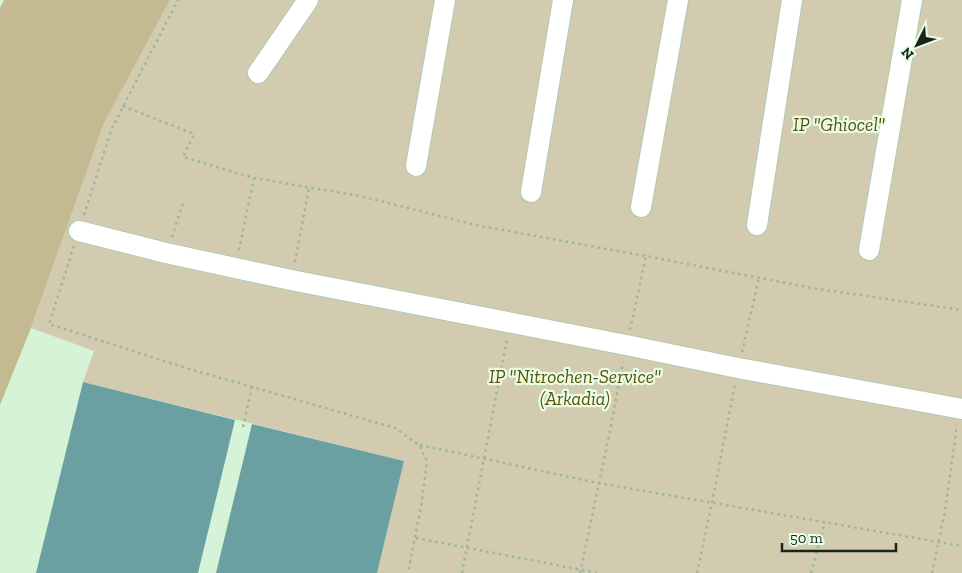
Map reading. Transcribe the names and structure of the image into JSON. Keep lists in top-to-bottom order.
{
  "parks": ["IP \"Ghiocel\"", "IP \"Nitrochen-Service\" (Arkadia)"],
  "scale_bar": "50 m",
  "north": "bottom left"
}
